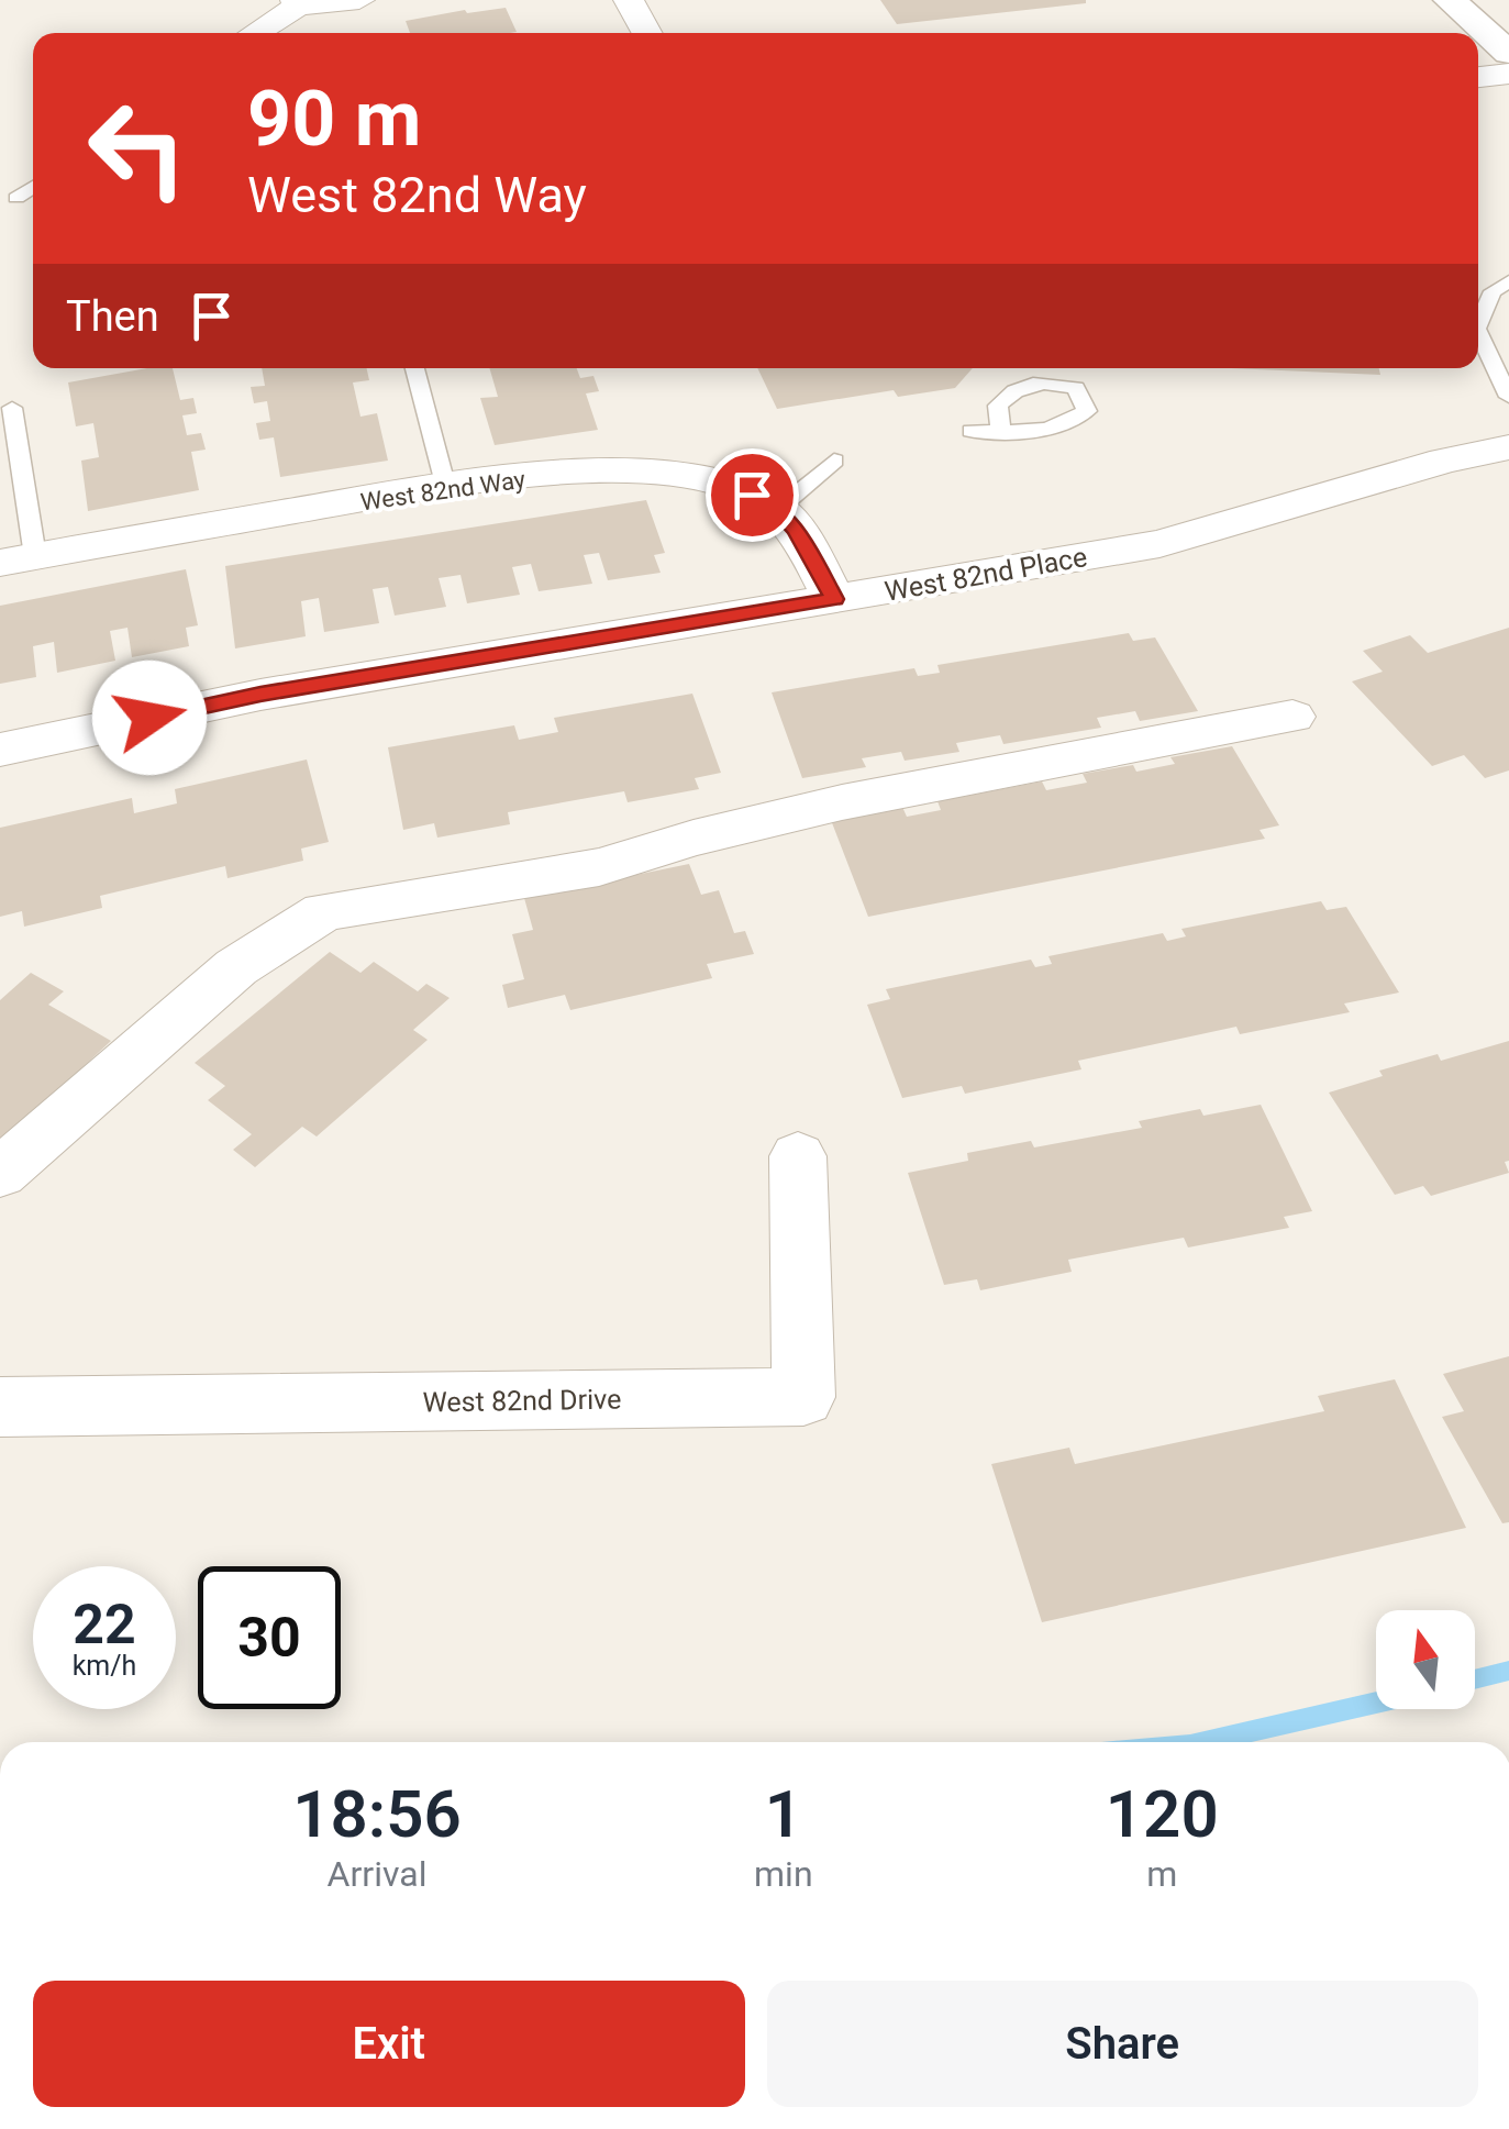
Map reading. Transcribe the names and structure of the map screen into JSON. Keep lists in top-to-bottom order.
{
  "streets": {
    "street": ["West 82nd Way", "West 82nd Place", "West 82nd Drive"]
  },
  "north": "top",
  "page": {
    "turn": ["90 m", "West 82nd Way"],
    "then": "Then",
    "speed": "22 km/h",
    "limit": "30",
    "eta": [
      "18:56",
      "Arrival",
      "1",
      "min",
      "120",
      "m"
    ],
    "buttons": ["Exit", "Share"]
  }
}
